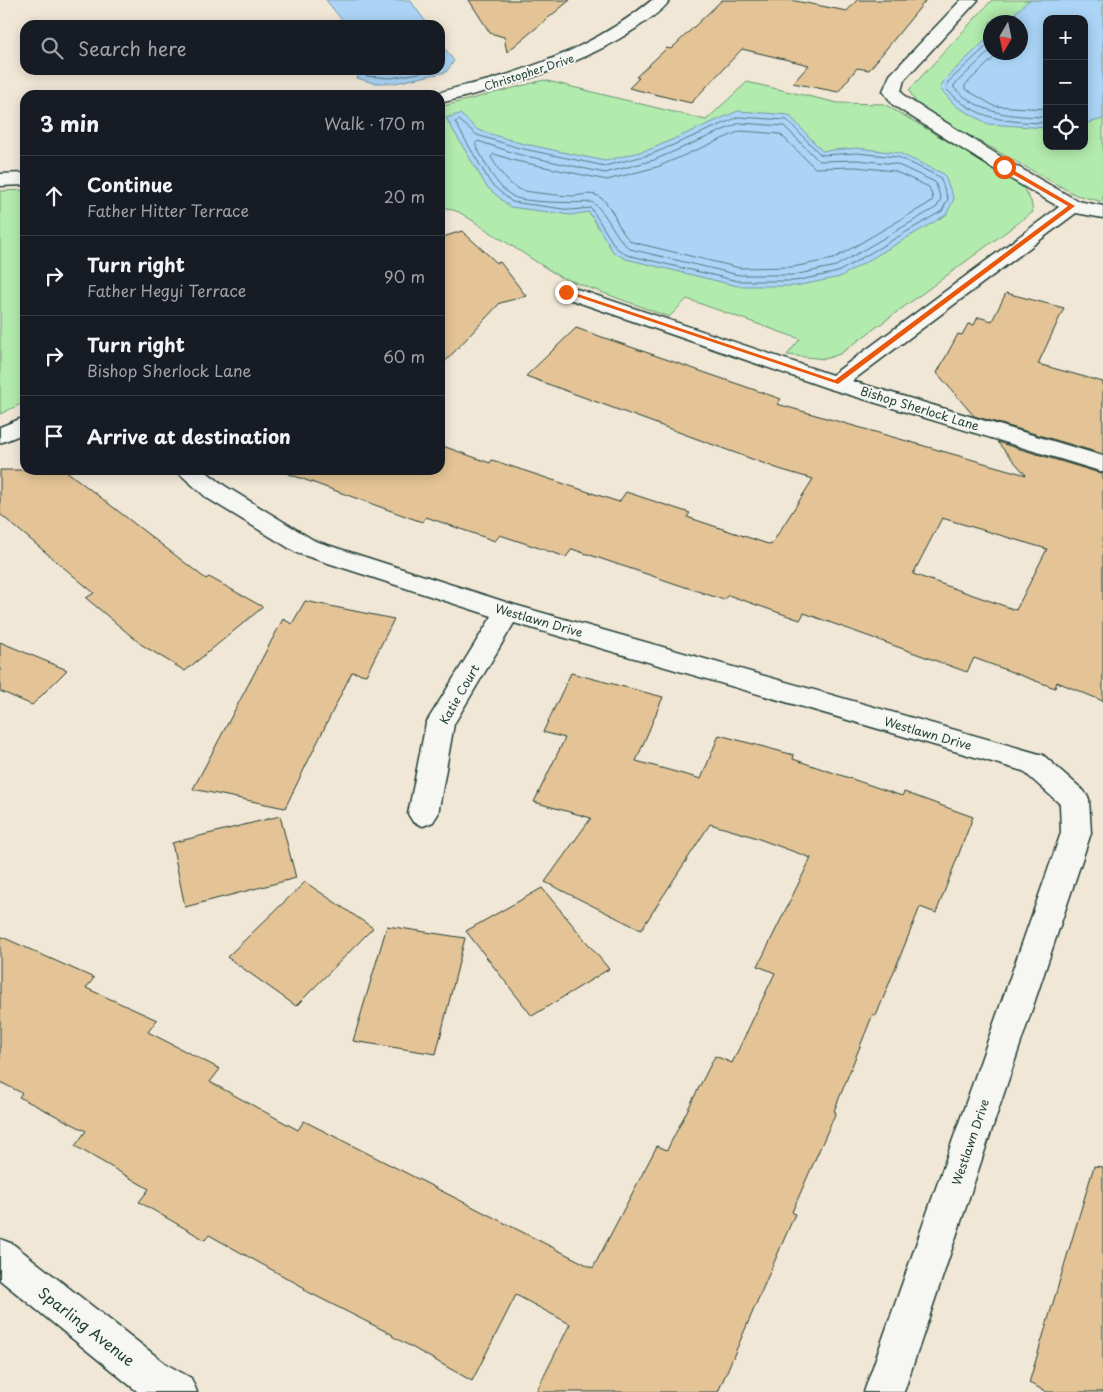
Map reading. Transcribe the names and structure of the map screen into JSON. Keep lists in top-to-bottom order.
{
  "streets": {
    "street": [
      "Christopher Drive",
      "Bishop Sherlock Lane",
      "Westlawn Drive",
      "Katie Court",
      "Sparling Avenue"
    ]
  },
  "crossings": [
    ["Westlawn Drive", "Katie Court"]
  ],
  "north": "bottom",
  "page": {
    "map_buttons": ["+", "−"],
    "search": "Search here",
    "heading": ["3 min", "Walk · 170 m"],
    "list": [
      ["Continue", "Father Hitter Terrace", "20 m"],
      ["Turn right", "Father Hegyi Terrace", "90 m"],
      ["Turn right", "Bishop Sherlock Lane", "60 m"],
      "Arrive at destination"
    ]
  }
}
